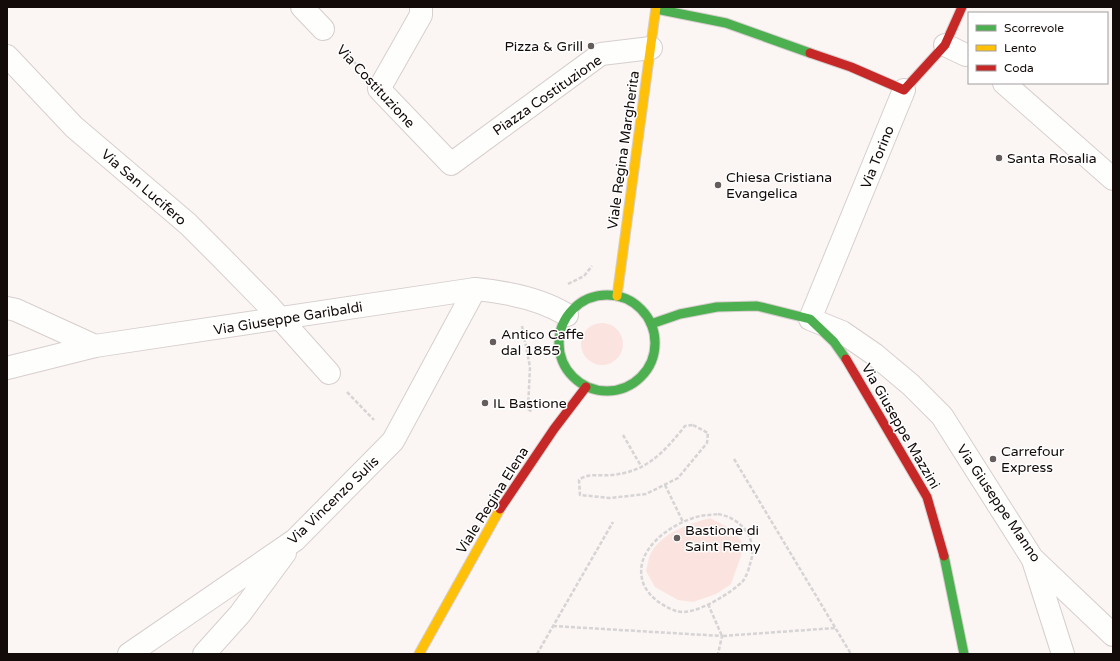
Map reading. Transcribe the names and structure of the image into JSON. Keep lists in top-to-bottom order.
{
  "streets": {
    "street": [
      "Via Costituzione",
      "Piazza Costituzione",
      "Viale Regina Margherita",
      "Via Torino",
      "Via San Lucifero",
      "Via Giuseppe Garibaldi",
      "Via Giuseppe Mazzini",
      "Via Vincenzo Sulis",
      "Viale Regina Elena",
      "Via Giuseppe Manno"
    ]
  },
  "crossings": [
    ["Via Costituzione", "Piazza Costituzione"],
    ["Piazza Costituzione", "Viale Regina Margherita"],
    ["Viale Regina Margherita", "Via Giuseppe Garibaldi"],
    ["Viale Regina Margherita", "Viale Regina Elena"],
    ["Via Torino", "Via Giuseppe Mazzini"],
    ["Via Torino", "Via Giuseppe Manno"],
    ["Via San Lucifero", "Via Giuseppe Garibaldi"],
    ["Via Giuseppe Garibaldi", "Via Vincenzo Sulis"],
    ["Via Giuseppe Garibaldi", "Viale Regina Elena"],
    ["Via Giuseppe Mazzini", "Via Giuseppe Manno"]
  ],
  "places": [
    "Pizza & Grill",
    "Santa Rosalia",
    "Chiesa Cristiana Evangelica",
    "Antico Caffe dal 1855",
    "IL Bastione",
    "Carrefour Express",
    "Bastione di Saint Remy"
  ],
  "legend": ["Scorrevole", "Lento", "Coda"]
}
